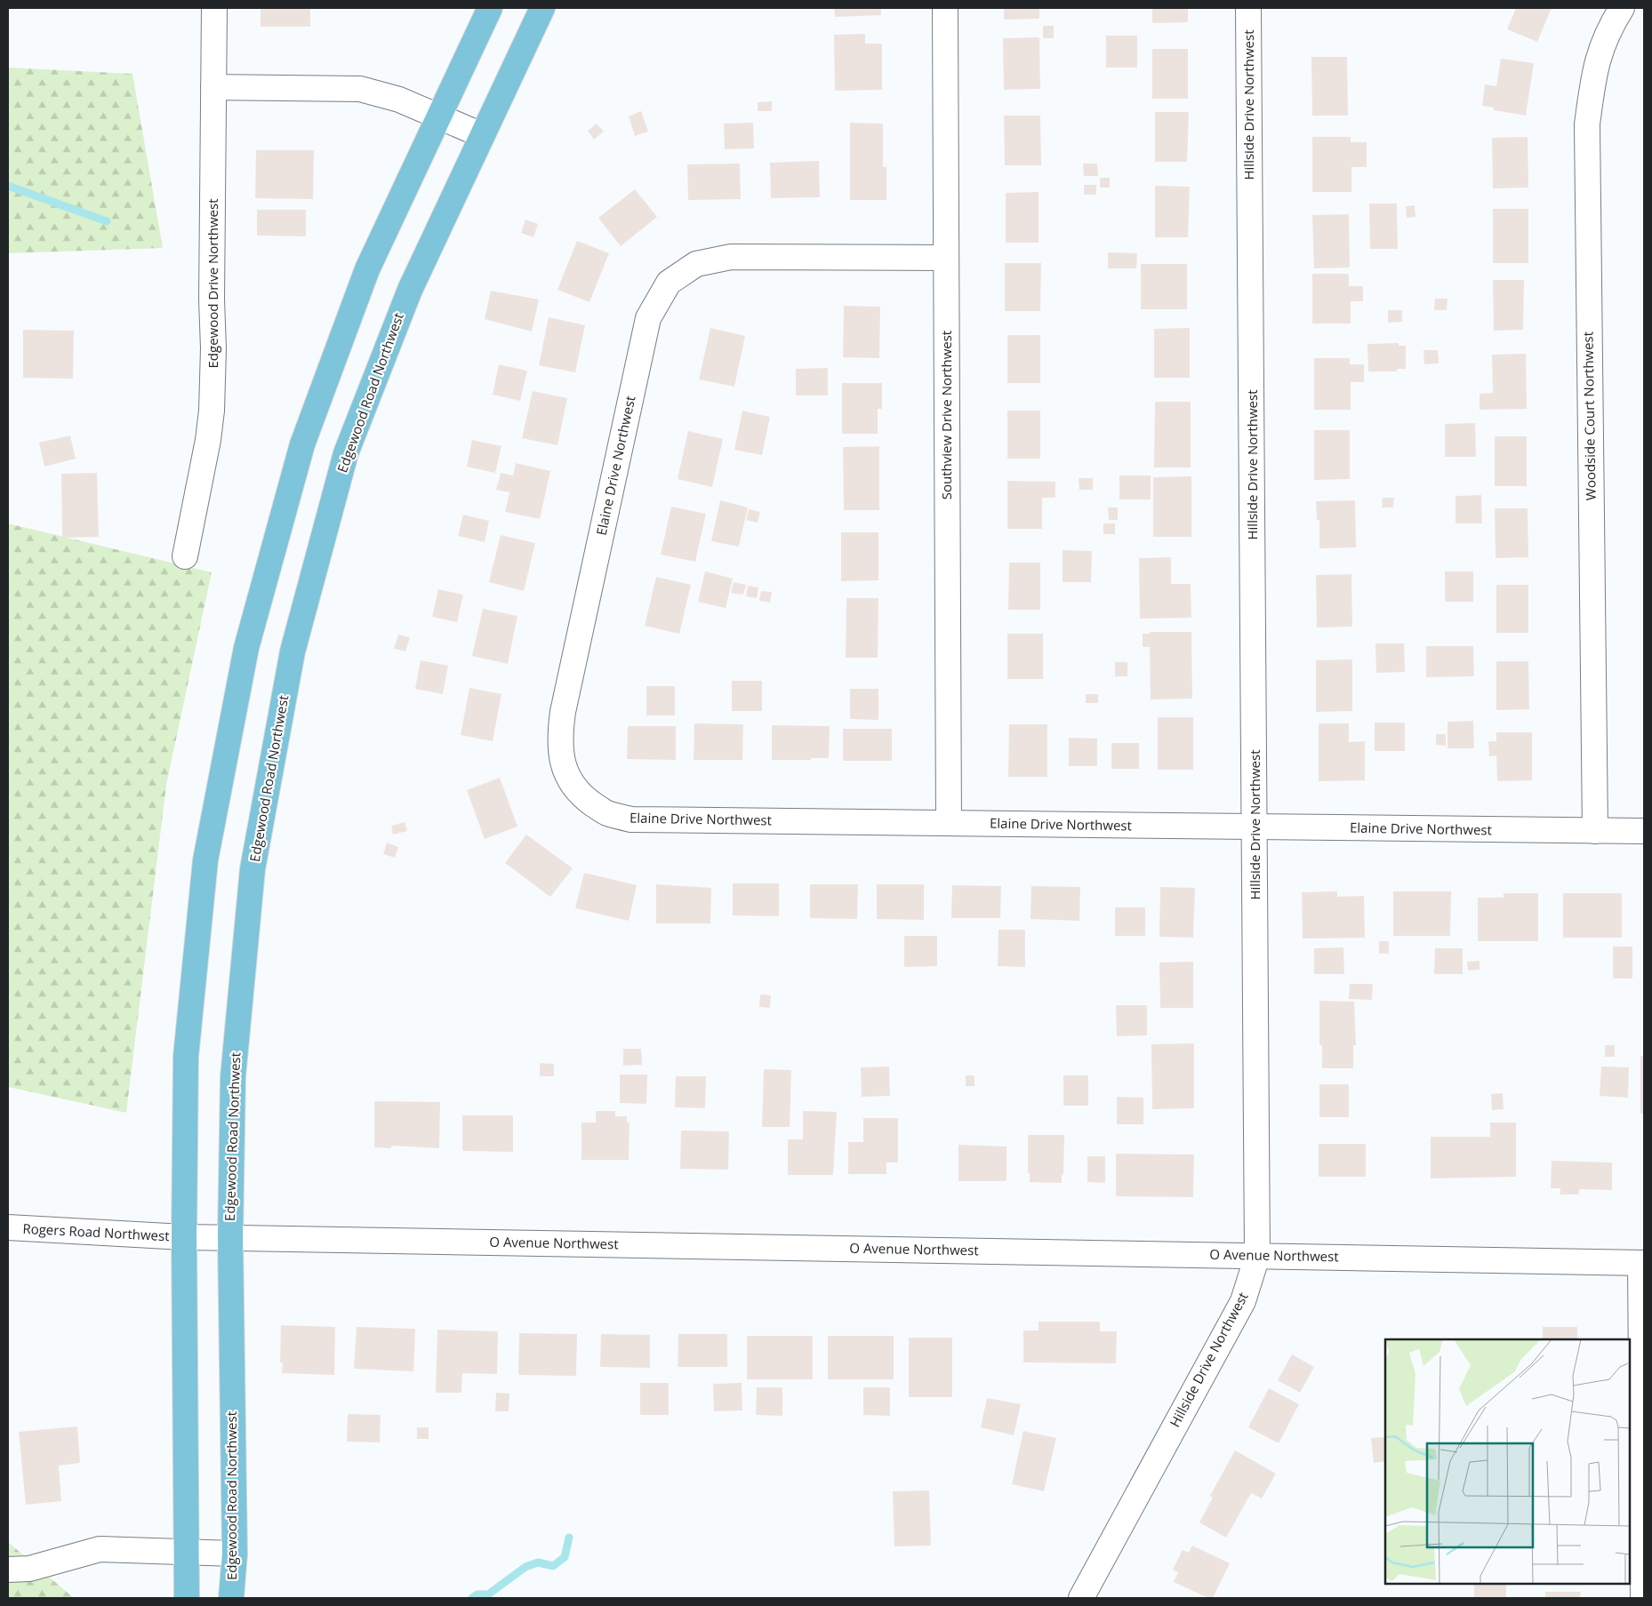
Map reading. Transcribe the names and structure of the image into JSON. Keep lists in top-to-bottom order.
{
  "streets": {
    "main road": ["Edgewood Road Northwest"],
    "street": [
      "Hillside Drive Northwest",
      "Edgewood Drive Northwest",
      "Southview Drive Northwest",
      "Woodside Court Northwest",
      "Elaine Drive Northwest",
      "Rogers Road Northwest",
      "O Avenue Northwest"
    ]
  },
  "crossings": [
    ["Hillside Drive Northwest", "Elaine Drive Northwest"],
    ["Hillside Drive Northwest", "O Avenue Northwest"],
    ["Edgewood Road Northwest", "O Avenue Northwest"],
    ["Southview Drive Northwest", "Elaine Drive Northwest"],
    ["Woodside Court Northwest", "Elaine Drive Northwest"],
    ["Rogers Road Northwest", "O Avenue Northwest"]
  ]
}
